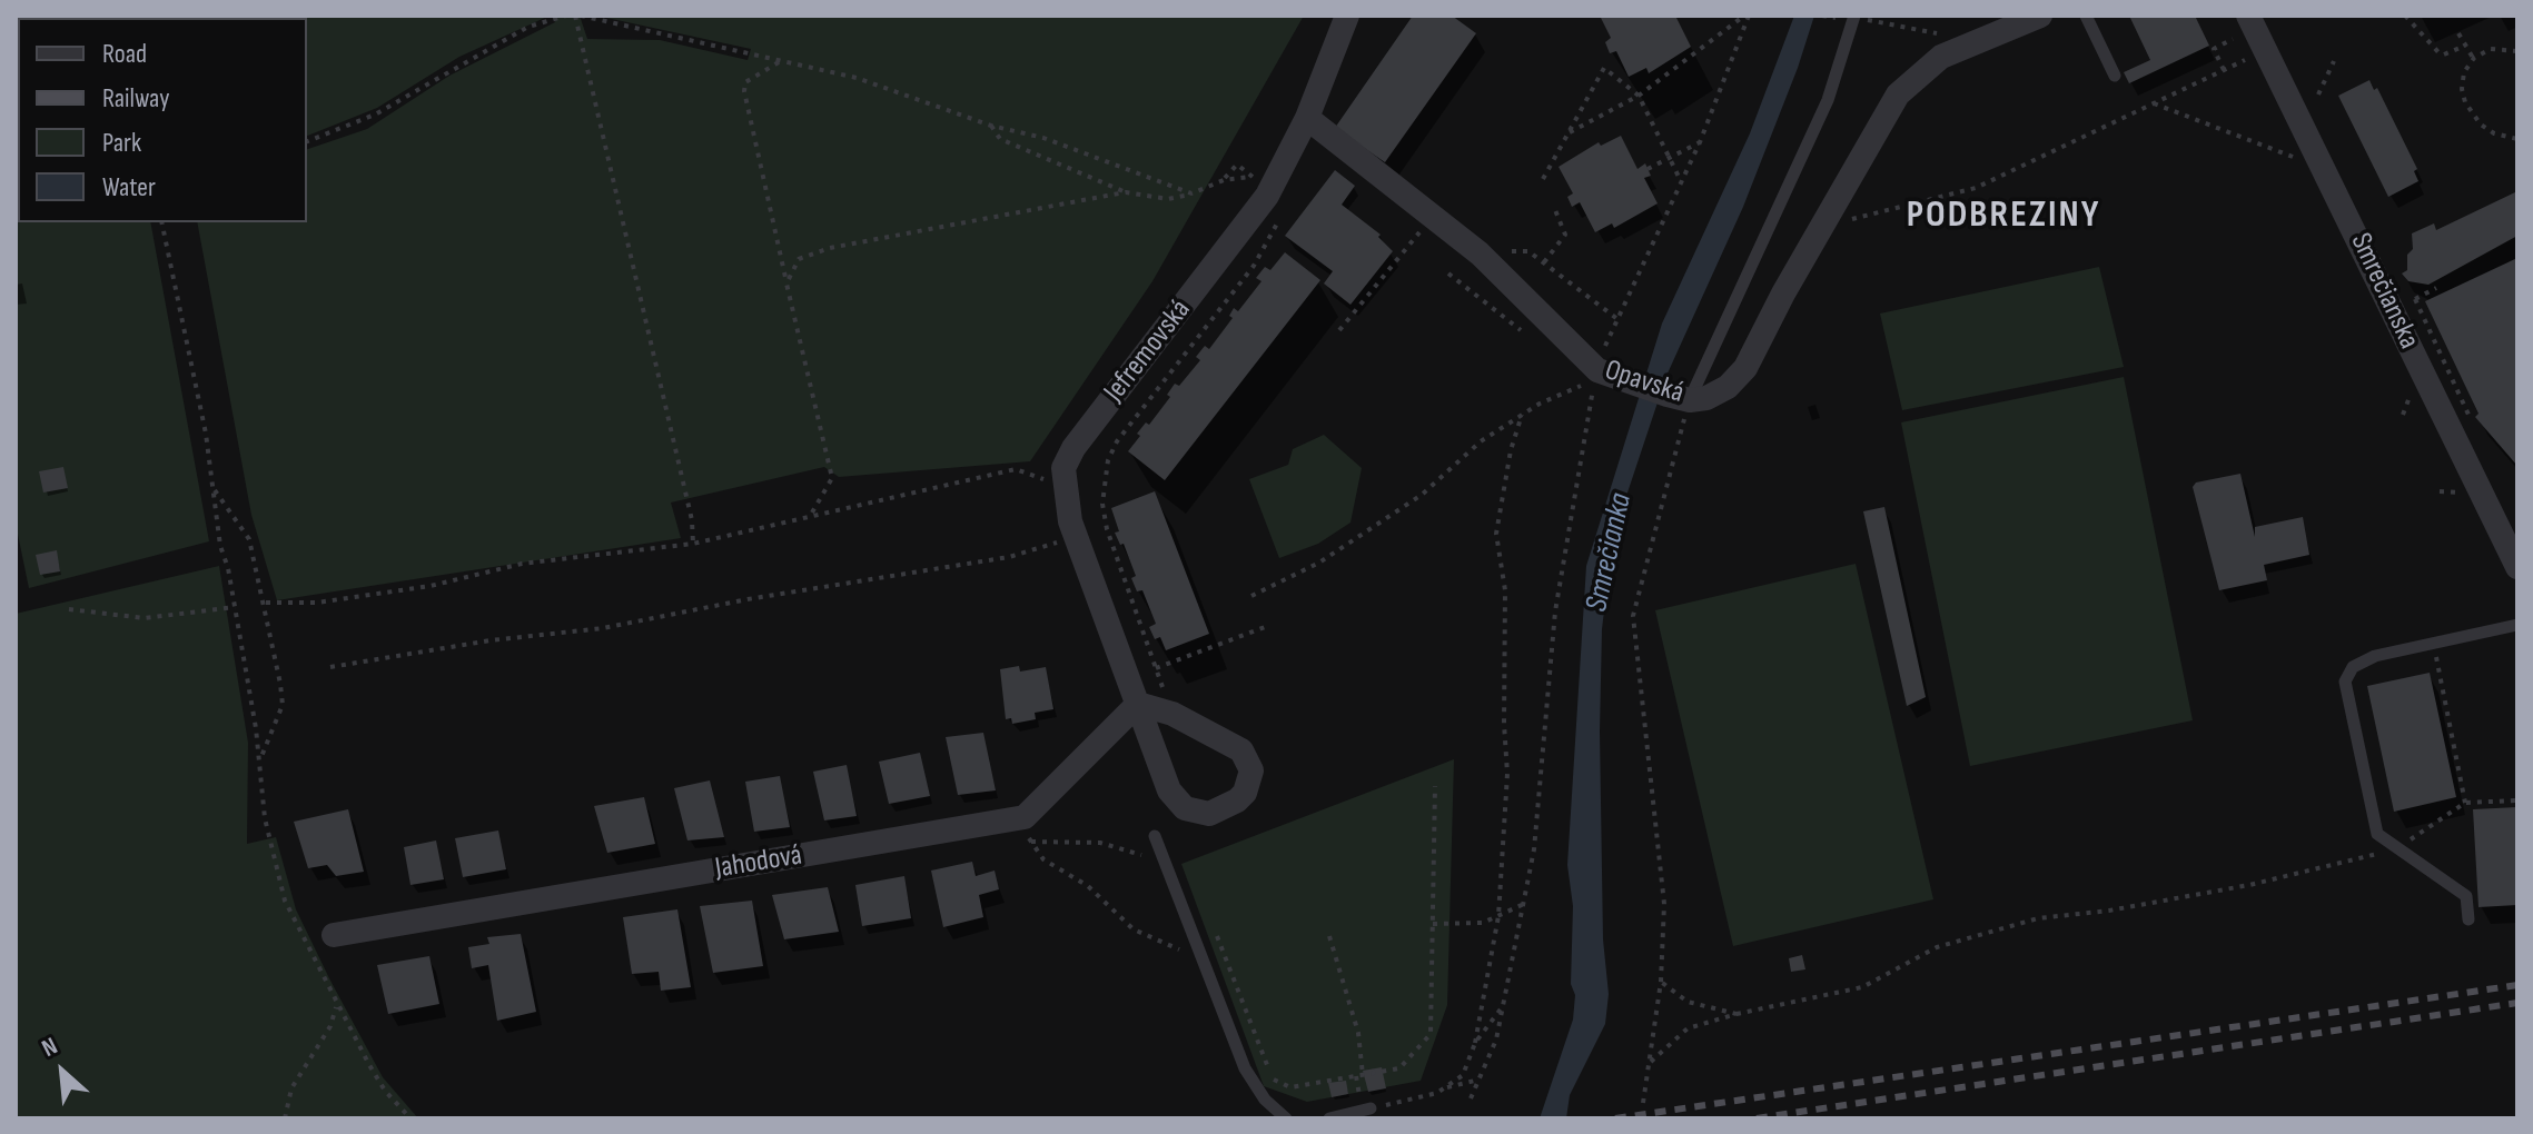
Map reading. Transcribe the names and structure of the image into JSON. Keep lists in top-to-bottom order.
{
  "streets": {
    "street": [
      "Smrečianska",
      "Jefremovská",
      "Opavská",
      "Jahodová"
    ]
  },
  "crossings": [
    ["Jefremovská", "Opavská"]
  ],
  "districts": ["PODBREZINY"],
  "water": ["Smrečianka"],
  "legend": [
    "Road",
    "Railway",
    "Park",
    "Water"
  ],
  "north": "top left"
}
